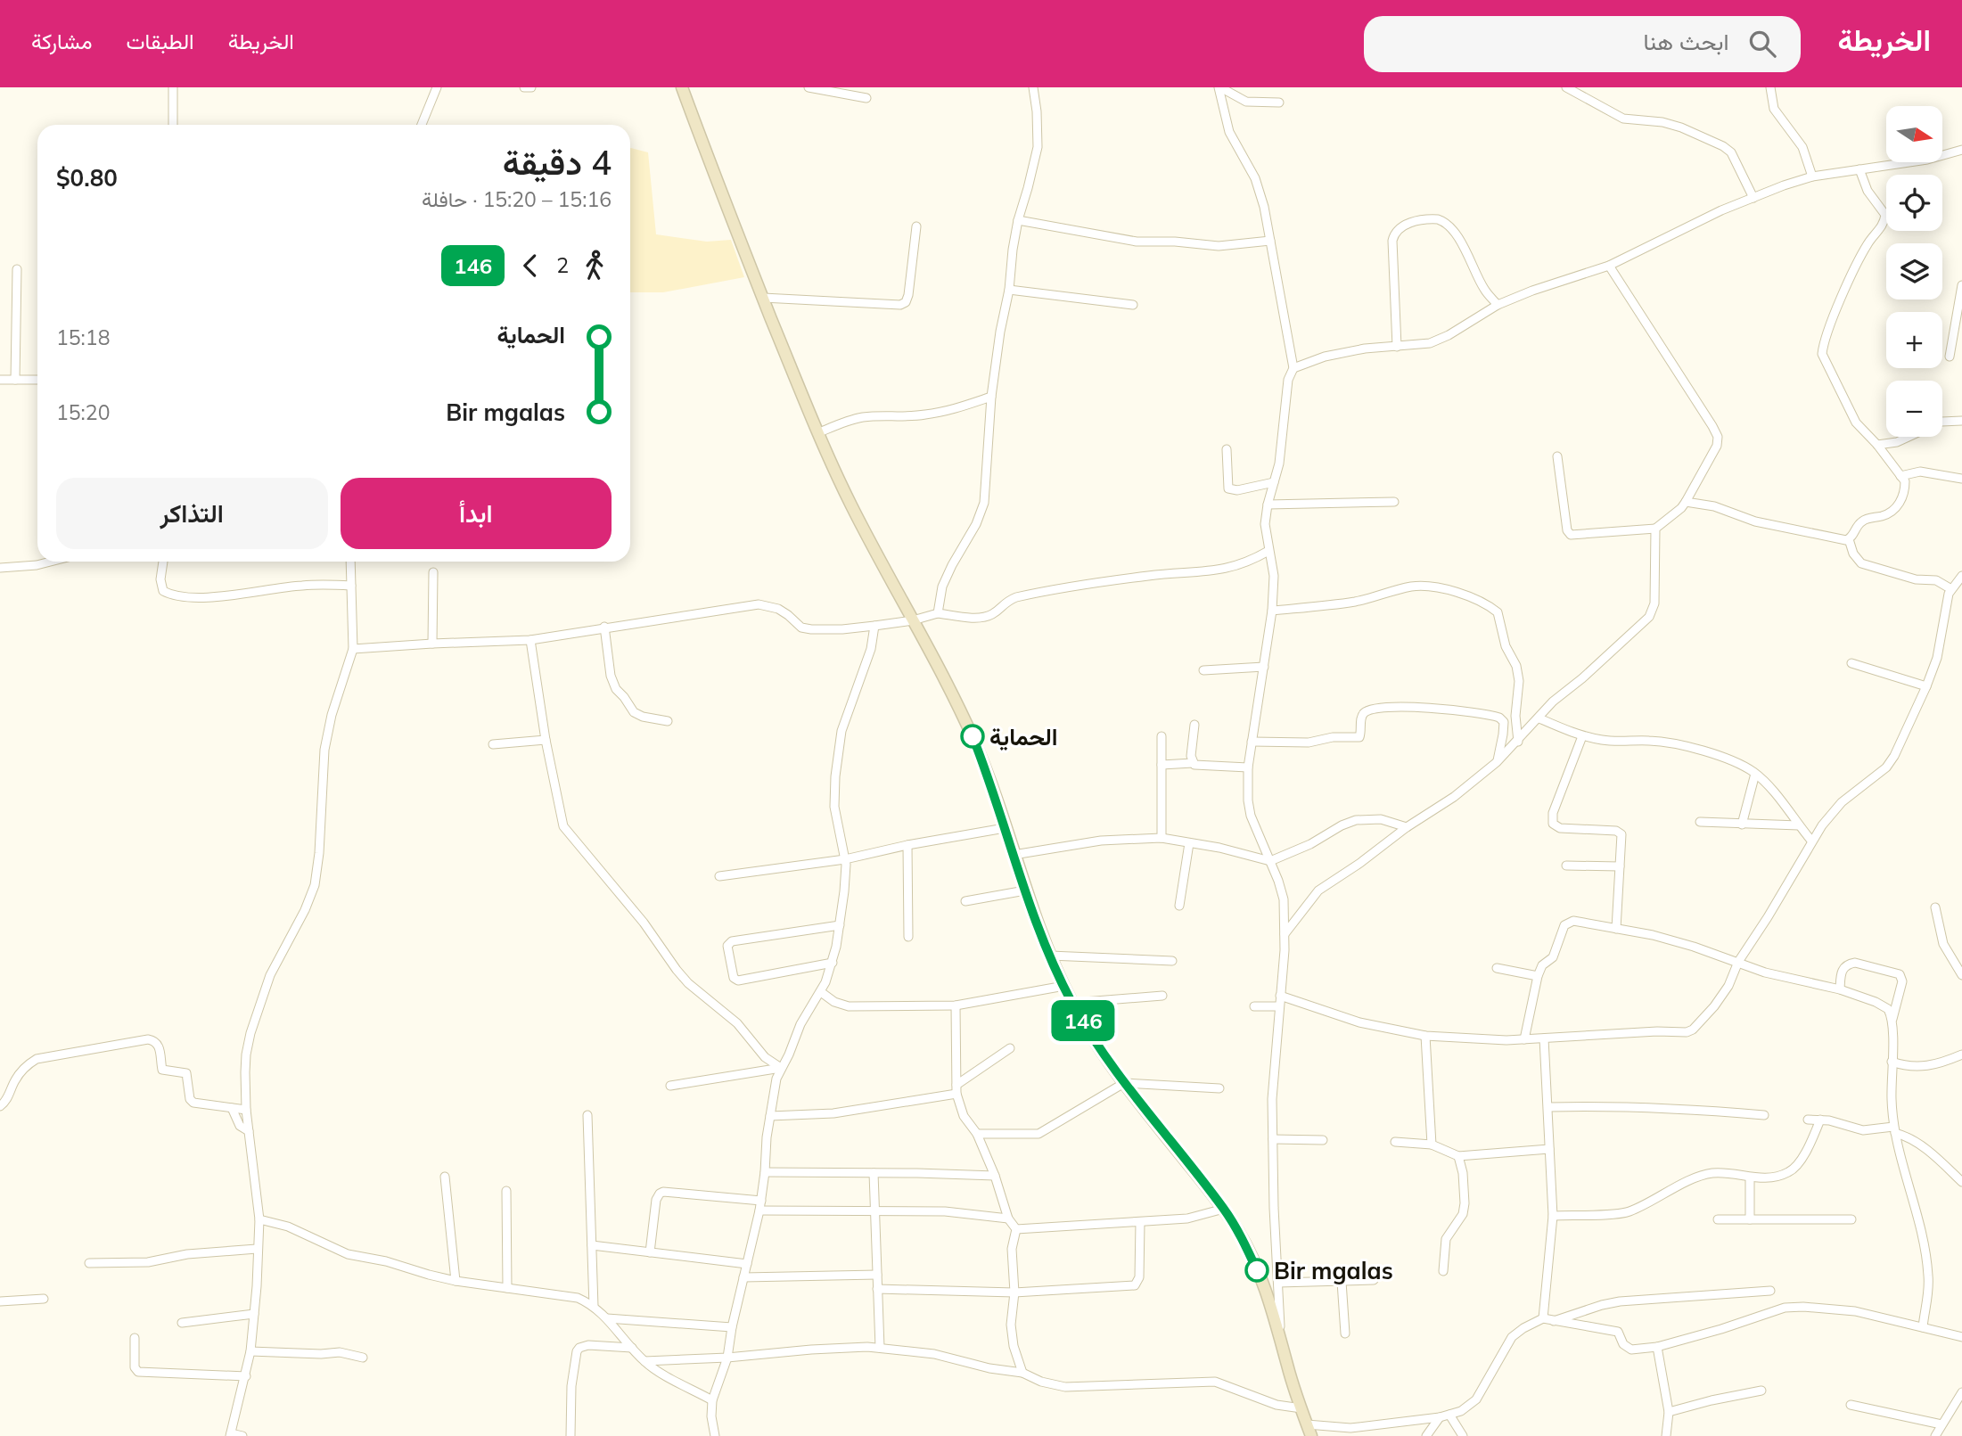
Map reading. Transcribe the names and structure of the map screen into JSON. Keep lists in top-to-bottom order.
{
  "places": ["الحماية", "Bir mgalas"],
  "lines": ["bus line 146"],
  "north": "right",
  "page": {
    "header": "الخريطة",
    "search": "ابحث هنا",
    "nav": ["الخريطة", "الطبقات", "مشاركة"],
    "on_map": "146",
    "map_buttons": ["+", "−"],
    "heading": ["4 دقيقة", "15:16 – 15:20 · حافلة", "$0.80"],
    "legs": ["2", "146"],
    "list": [
      {
        "name": "الحماية",
        "value": "15:18"
      },
      {
        "name": "Bir mgalas",
        "value": "15:20"
      }
    ],
    "buttons": ["ابدأ", "التذاكر"]
  }
}
